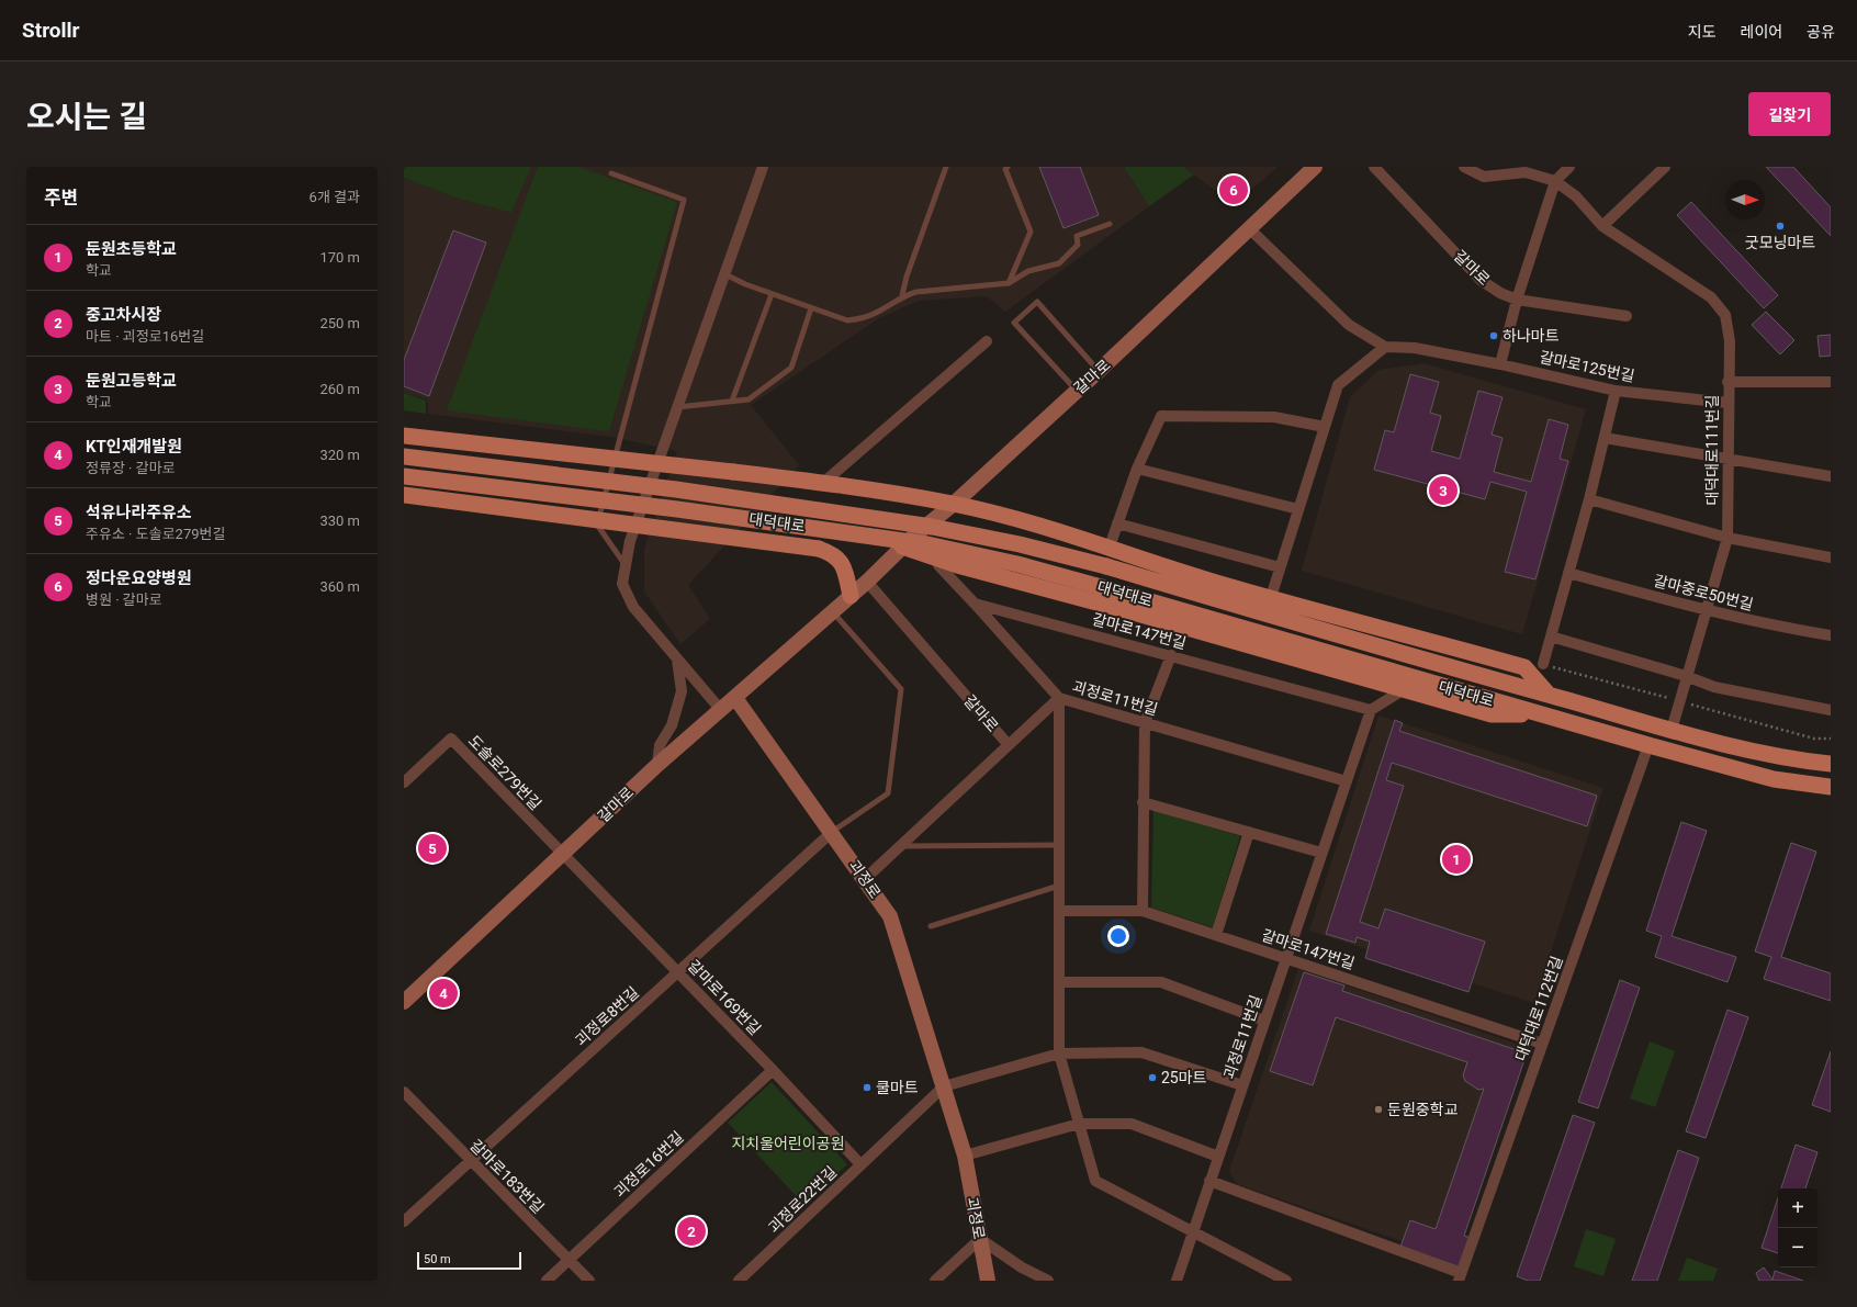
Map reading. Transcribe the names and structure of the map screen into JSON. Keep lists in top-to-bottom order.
{
  "streets": {
    "main road": ["갈마로", "대덕대로", "괴정로"],
    "street": [
      "갈마로125번길",
      "대덕대로111번길",
      "갈마중로50번길",
      "갈마로147번길",
      "괴정로11번길",
      "도솔로279번길",
      "갈마로169번길",
      "대덕대로112번길",
      "괴정로8번길",
      "괴정로16번길",
      "갈마로183번길",
      "괴정로22번길"
    ]
  },
  "crossings": [
    ["갈마로", "갈마로125번길"],
    ["갈마로", "괴정로11번길"],
    ["갈마로", "도솔로279번길"],
    ["갈마로", "괴정로"],
    ["갈마로", "갈마로169번길"],
    ["갈마로125번길", "대덕대로111번길"],
    ["대덕대로111번길", "대덕대로"],
    ["대덕대로111번길", "갈마중로50번길"],
    ["대덕대로", "대덕대로112번길"],
    ["갈마로147번길", "괴정로11번길"],
    ["갈마로147번길", "대덕대로112번길"],
    ["괴정로11번길", "괴정로"],
    ["도솔로279번길", "갈마로169번길"],
    ["괴정로", "괴정로8번길"],
    ["괴정로", "괴정로22번길"],
    ["갈마로169번길", "괴정로8번길"],
    ["갈마로169번길", "괴정로16번길"],
    ["갈마로169번길", "괴정로22번길"],
    ["괴정로8번길", "갈마로183번길"],
    ["괴정로16번길", "갈마로183번길"]
  ],
  "parks": ["지치울어린이공원"],
  "places": [
    "굿모닝마트",
    "하나마트",
    "25마트",
    "쿨마트",
    "둔원중학교"
  ],
  "scale_bar": "50 m",
  "north": "right",
  "page": {
    "header": "Strollr",
    "nav": ["지도", "레이어", "공유"],
    "title": "오시는 길",
    "buttons": "길찾기",
    "heading": ["주변", "6개 결과"],
    "pins": [
      "6",
      "3",
      "5",
      "1",
      "4",
      "2"
    ],
    "list": [
      {
        "mark": "1",
        "name": "둔원초등학교",
        "note": "학교",
        "value": "170 m"
      },
      {
        "mark": "2",
        "name": "중고차시장",
        "note": "마트 · 괴정로16번길",
        "value": "250 m"
      },
      {
        "mark": "3",
        "name": "둔원고등학교",
        "note": "학교",
        "value": "260 m"
      },
      {
        "mark": "4",
        "name": "KT인재개발원",
        "note": "정류장 · 갈마로",
        "value": "320 m"
      },
      {
        "mark": "5",
        "name": "석유나라주유소",
        "note": "주유소 · 도솔로279번길",
        "value": "330 m"
      },
      {
        "mark": "6",
        "name": "정다운요양병원",
        "note": "병원 · 갈마로",
        "value": "360 m"
      }
    ],
    "map_buttons": ["+", "−"],
    "scale": "50 m"
  }
}
